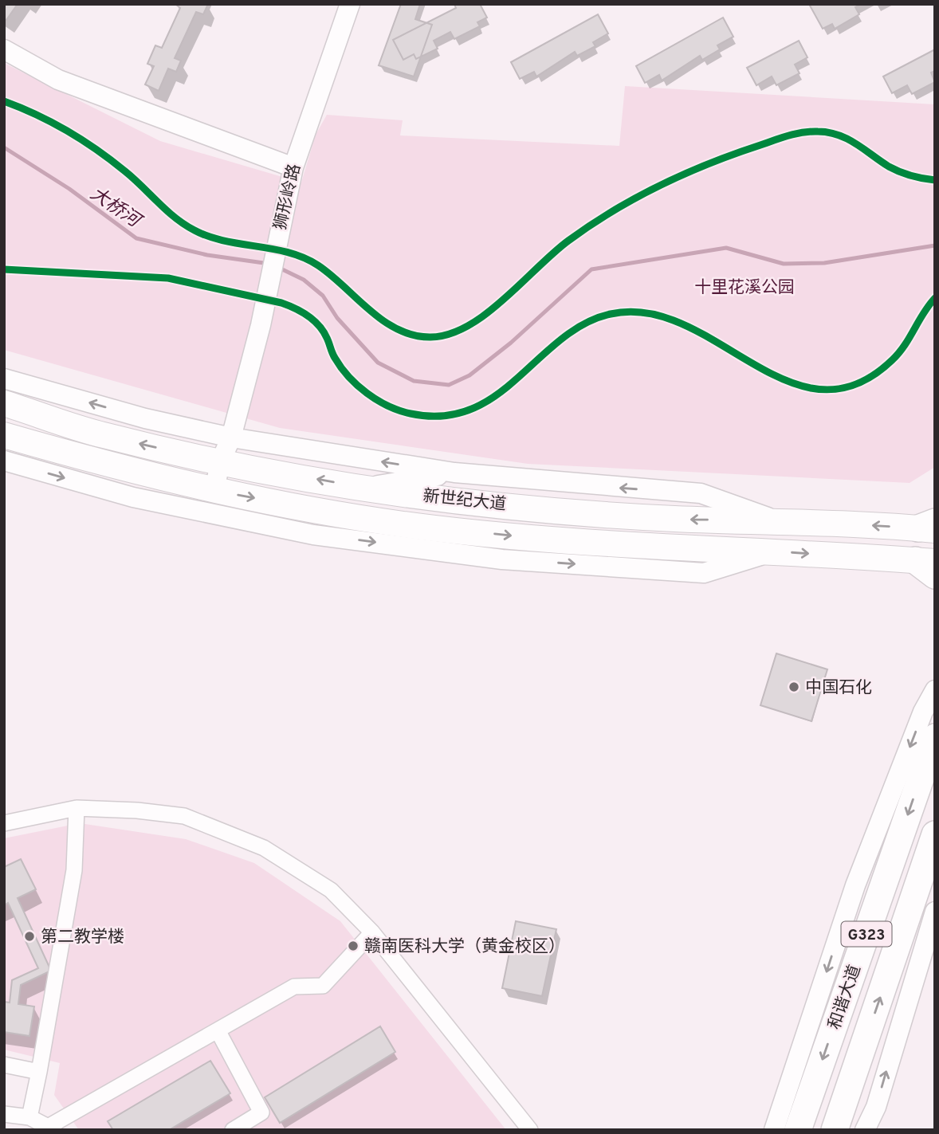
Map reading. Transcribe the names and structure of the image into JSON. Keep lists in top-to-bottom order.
{
  "streets": {
    "highway": ["G323", "和谐大道"],
    "main road": ["新世纪大道"],
    "street": ["狮形岭路"]
  },
  "crossings": [
    ["狮形岭路", "新世纪大道"]
  ],
  "water": ["大桥河"],
  "parks": ["十里花溪公园"],
  "places": ["中国石化", "第二教学楼", "赣南医科大学（黄金校区）"]
}
